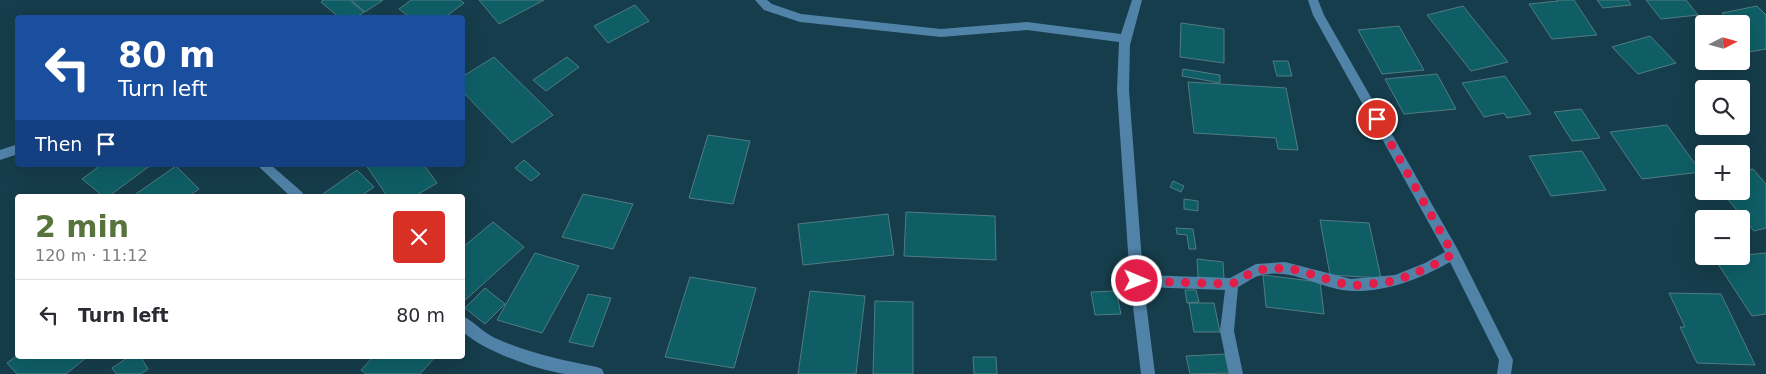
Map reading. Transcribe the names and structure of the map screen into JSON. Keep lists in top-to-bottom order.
{
  "north": "right",
  "page": {
    "map_buttons": ["+", "−"],
    "turn": ["80 m", "Turn left"],
    "then": "Then",
    "heading": ["2 min", "120 m · 11:12"],
    "list": [
      {
        "name": "Turn left",
        "value": "80 m"
      }
    ]
  }
}
